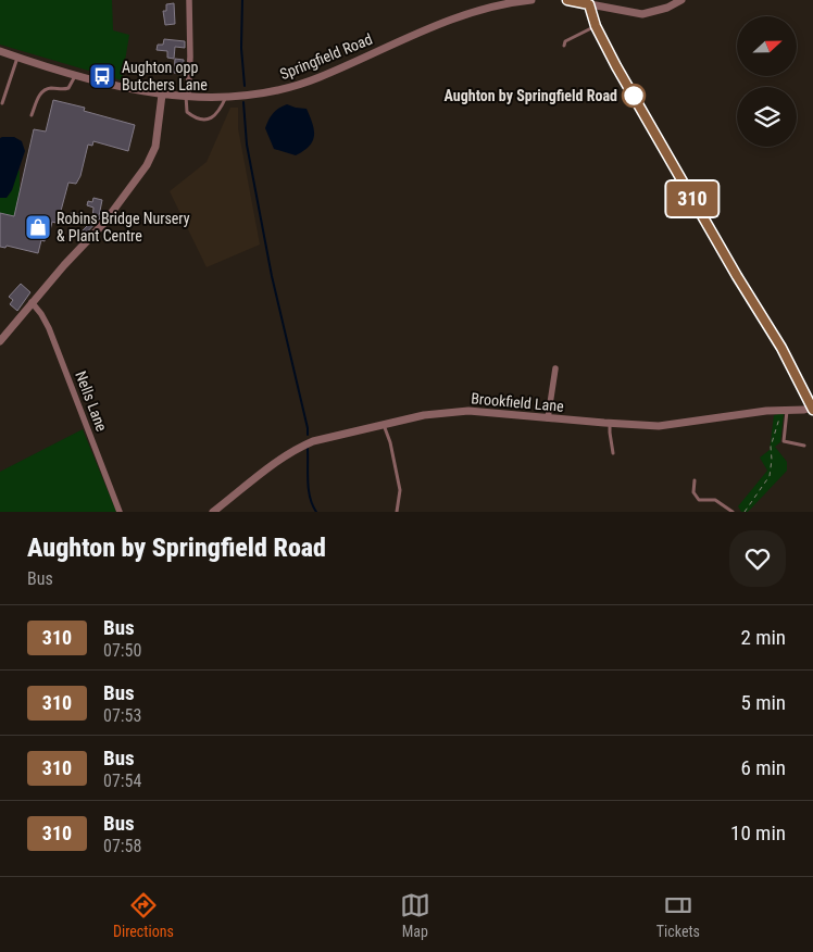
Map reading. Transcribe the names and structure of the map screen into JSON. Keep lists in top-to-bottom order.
{
  "streets": {
    "street": ["Springfield Road", "Nells Lane", "Brookfield Lane"]
  },
  "places": {
    "bus stop": ["Aughton opp Butchers Lane"],
    "other": ["Aughton by Springfield Road"],
    "shop": ["Robins Bridge Nursery & Plant Centre"]
  },
  "lines": ["bus line 310"],
  "north": "right",
  "page": {
    "on_map": "310",
    "heading": ["Aughton by Springfield Road", "Bus"],
    "list": [
      {
        "mark": "310",
        "name": "Bus",
        "note": "07:50",
        "value": "2 min"
      },
      {
        "mark": "310",
        "name": "Bus",
        "note": "07:53",
        "value": "5 min"
      },
      {
        "mark": "310",
        "name": "Bus",
        "note": "07:54",
        "value": "6 min"
      },
      {
        "mark": "310",
        "name": "Bus",
        "note": "07:58",
        "value": "10 min"
      }
    ],
    "tabs": ["Directions", "Map", "Tickets"]
  }
}
